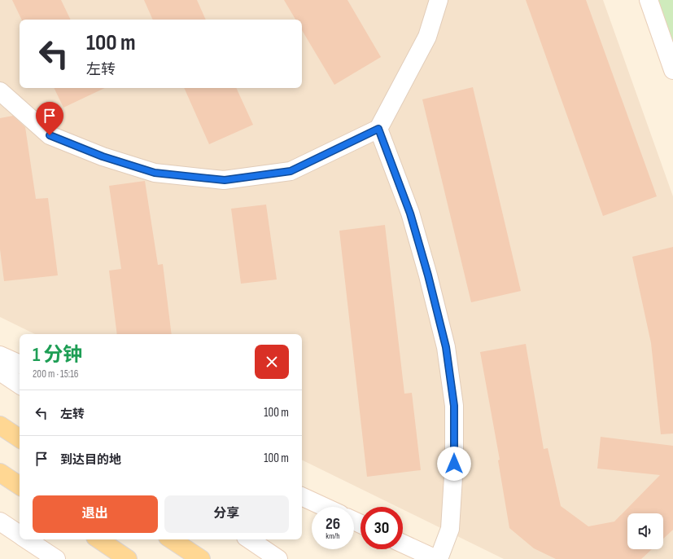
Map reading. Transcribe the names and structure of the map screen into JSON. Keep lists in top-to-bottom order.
{
  "page": {
    "turn": ["100 m", "左转"],
    "heading": ["1 分钟", "200 m · 15:16"],
    "list": [
      {
        "name": "左转",
        "value": "100 m"
      },
      {
        "name": "到达目的地",
        "value": "100 m"
      }
    ],
    "buttons": ["退出", "分享"],
    "speed": "26 km/h",
    "limit": "30"
  }
}
